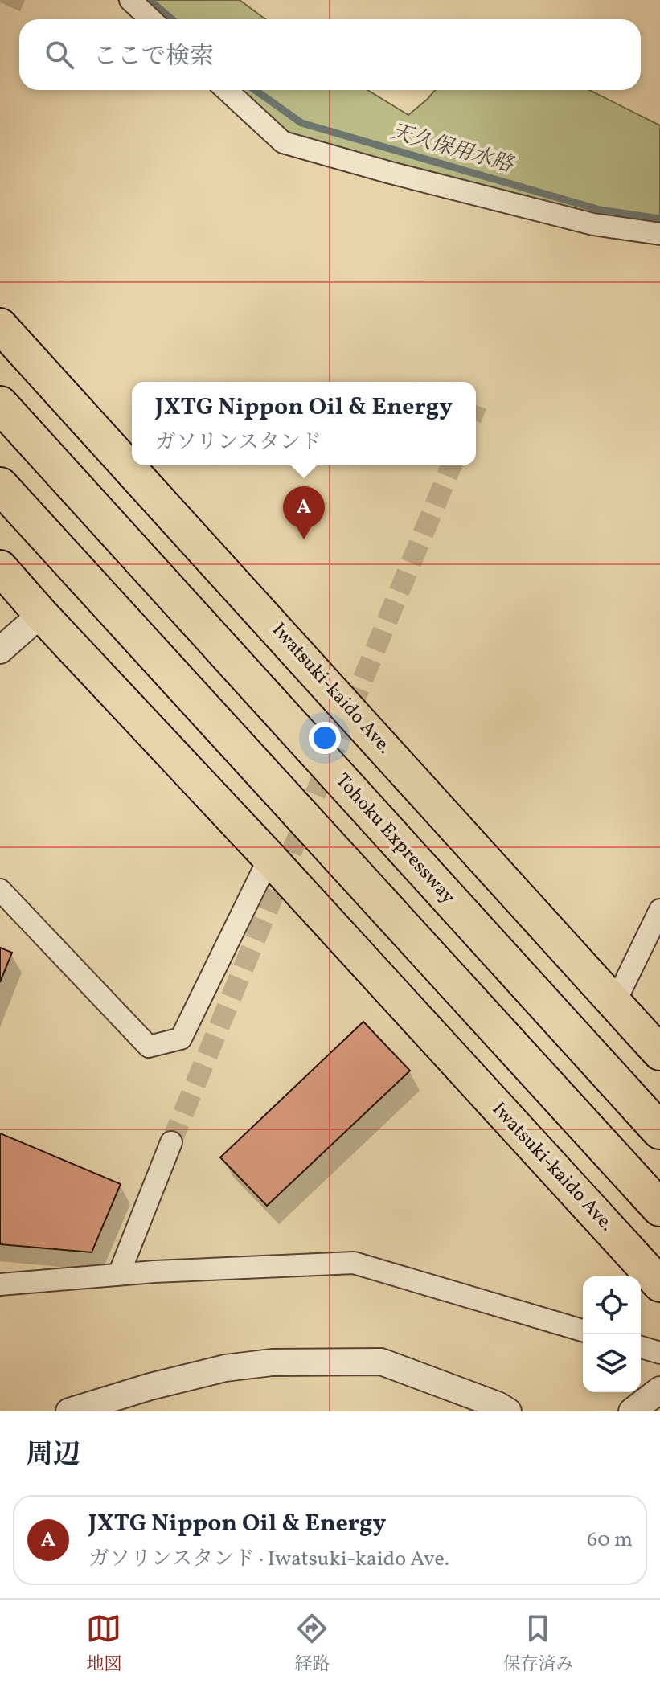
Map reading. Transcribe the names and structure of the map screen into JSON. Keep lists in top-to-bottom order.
{
  "streets": {
    "highway": ["Iwatsuki-kaido Ave.", "Tohoku Expressway"]
  },
  "water": ["天久保用水路"],
  "page": {
    "search": "ここで検索",
    "popup": ["JXTG Nippon Oil & Energy", "ガソリンスタンド"],
    "pins": "A",
    "heading": "周辺",
    "list": [
      {
        "mark": "A",
        "name": "JXTG Nippon Oil & Energy",
        "note": "ガソリンスタンド · Iwatsuki-kaido Ave.",
        "value": "60 m"
      }
    ],
    "nav": ["地図", "経路", "保存済み"]
  }
}
